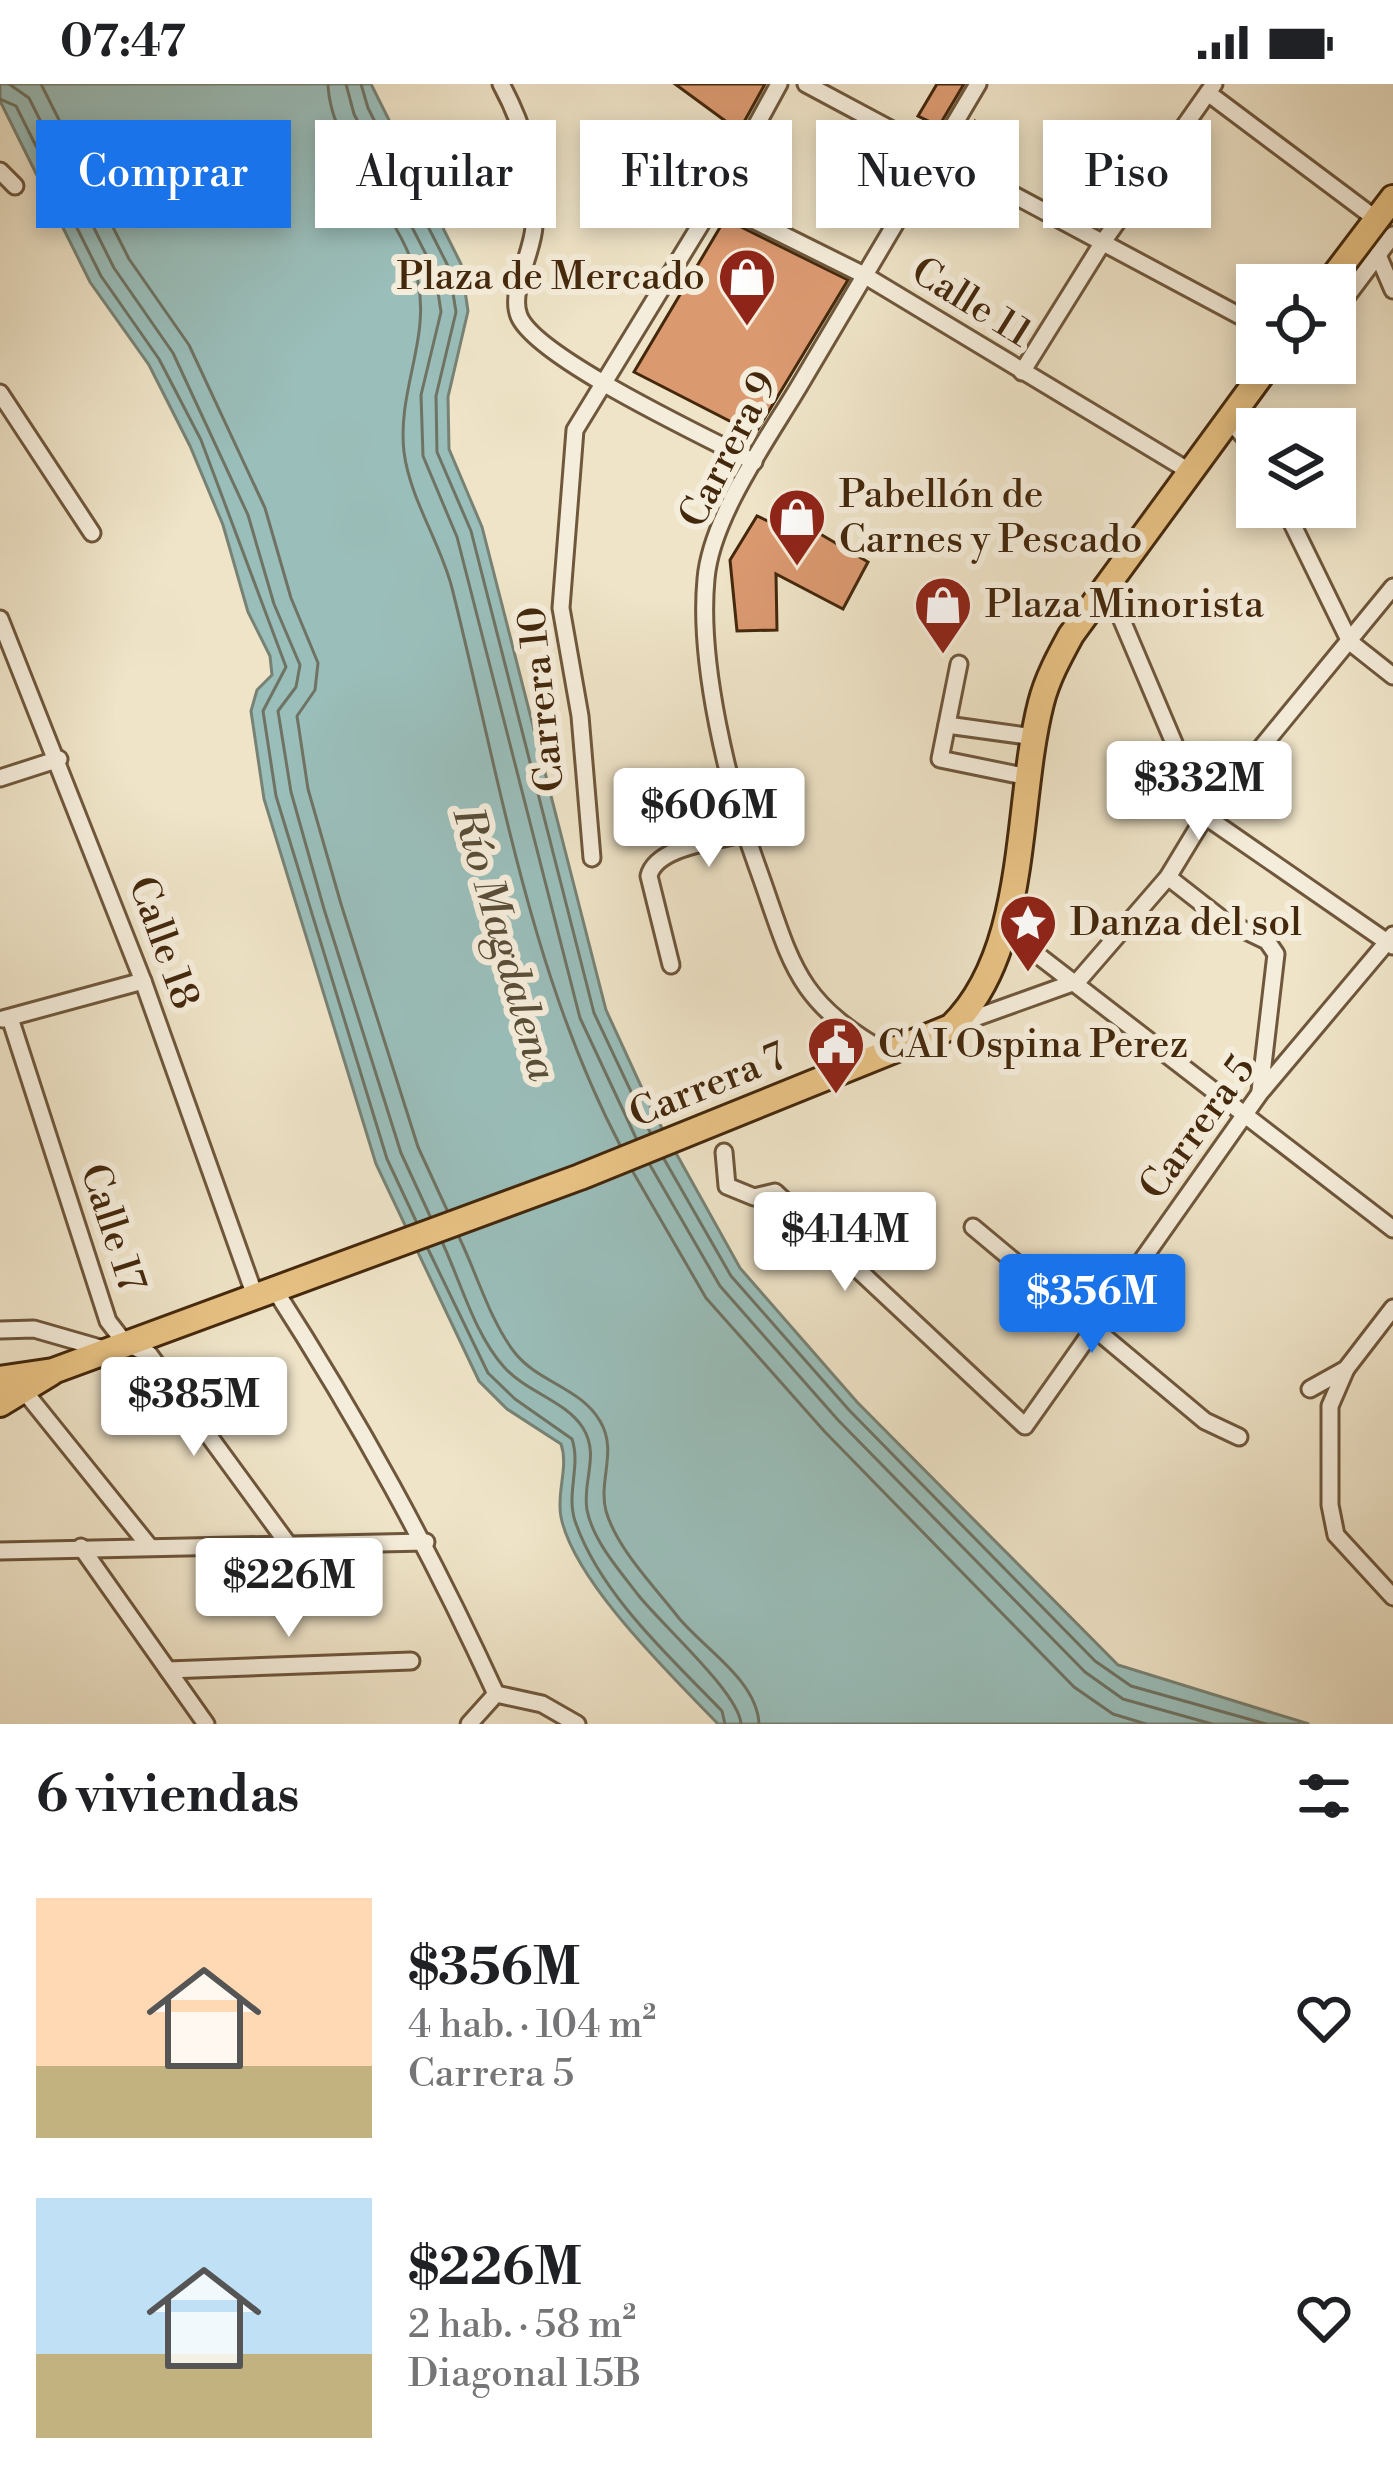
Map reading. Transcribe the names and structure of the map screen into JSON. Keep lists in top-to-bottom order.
{
  "streets": {
    "main road": ["Carrera 7"],
    "street": [
      "Calle 11",
      "Carrera 9",
      "Carrera 10",
      "Calle 18",
      "Carrera 5",
      "Calle 17"
    ]
  },
  "crossings": [
    ["Calle 11", "Carrera 9"],
    ["Calle 11", "Carrera 7"],
    ["Carrera 9", "Carrera 7"],
    ["Calle 18", "Carrera 7"],
    ["Carrera 7", "Calle 17"]
  ],
  "water": ["Río Magdalena"],
  "places": {
    "shop": ["Plaza de Mercado", "Pabellón de Carnes y Pescado", "Plaza Minorista"],
    "place": ["Danza del sol"],
    "public building": ["CAI Ospina Perez"]
  },
  "page": {
    "status": "07:47",
    "chip": [
      "Comprar",
      "Alquilar",
      "Filtros",
      "Nuevo",
      "Piso"
    ],
    "price": [
      "$332M",
      "$606M",
      "$414M",
      "$356M",
      "$385M",
      "$226M"
    ],
    "heading": "6 viviendas",
    "list": [
      {
        "name": "$356M",
        "note": "4 hab. · 104 m² · Carrera 5"
      },
      {
        "name": "$226M",
        "note": "2 hab. · 58 m² · Diagonal 15B"
      }
    ]
  }
}
